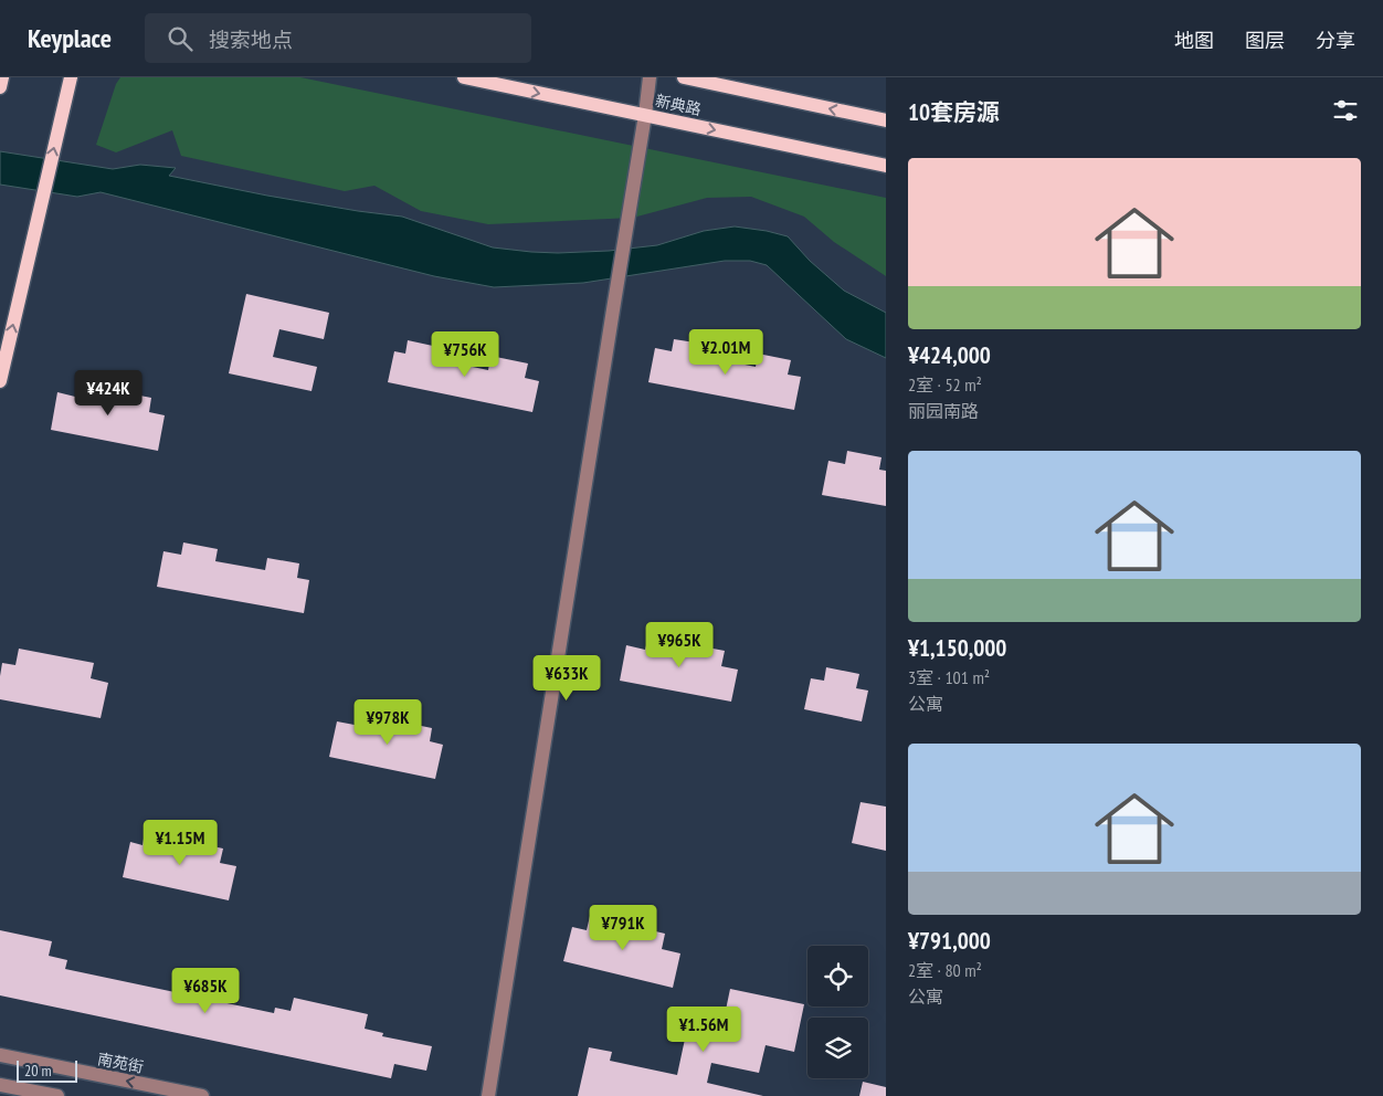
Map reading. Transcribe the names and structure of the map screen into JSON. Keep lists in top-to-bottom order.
{
  "streets": {
    "main road": ["新典路"],
    "street": ["南苑街"]
  },
  "one_way": ["南苑街"],
  "scale_bar": "20 m",
  "page": {
    "header": "Keyplace",
    "search": "搜索地点",
    "nav": ["地图", "图层", "分享"],
    "heading": "10套房源",
    "list": [
      {
        "name": "¥424,000",
        "note": "2室 · 52 m² · 丽园南路"
      },
      {
        "name": "¥1,150,000",
        "note": "3室 · 101 m² · 公寓"
      },
      {
        "name": "¥791,000",
        "note": "2室 · 80 m² · 公寓"
      }
    ],
    "price": [
      "¥2.01M",
      "¥756K",
      "¥424K",
      "¥965K",
      "¥633K",
      "¥978K",
      "¥1.15M",
      "¥791K",
      "¥685K",
      "¥1.56M"
    ],
    "scale": "20 m"
  }
}
